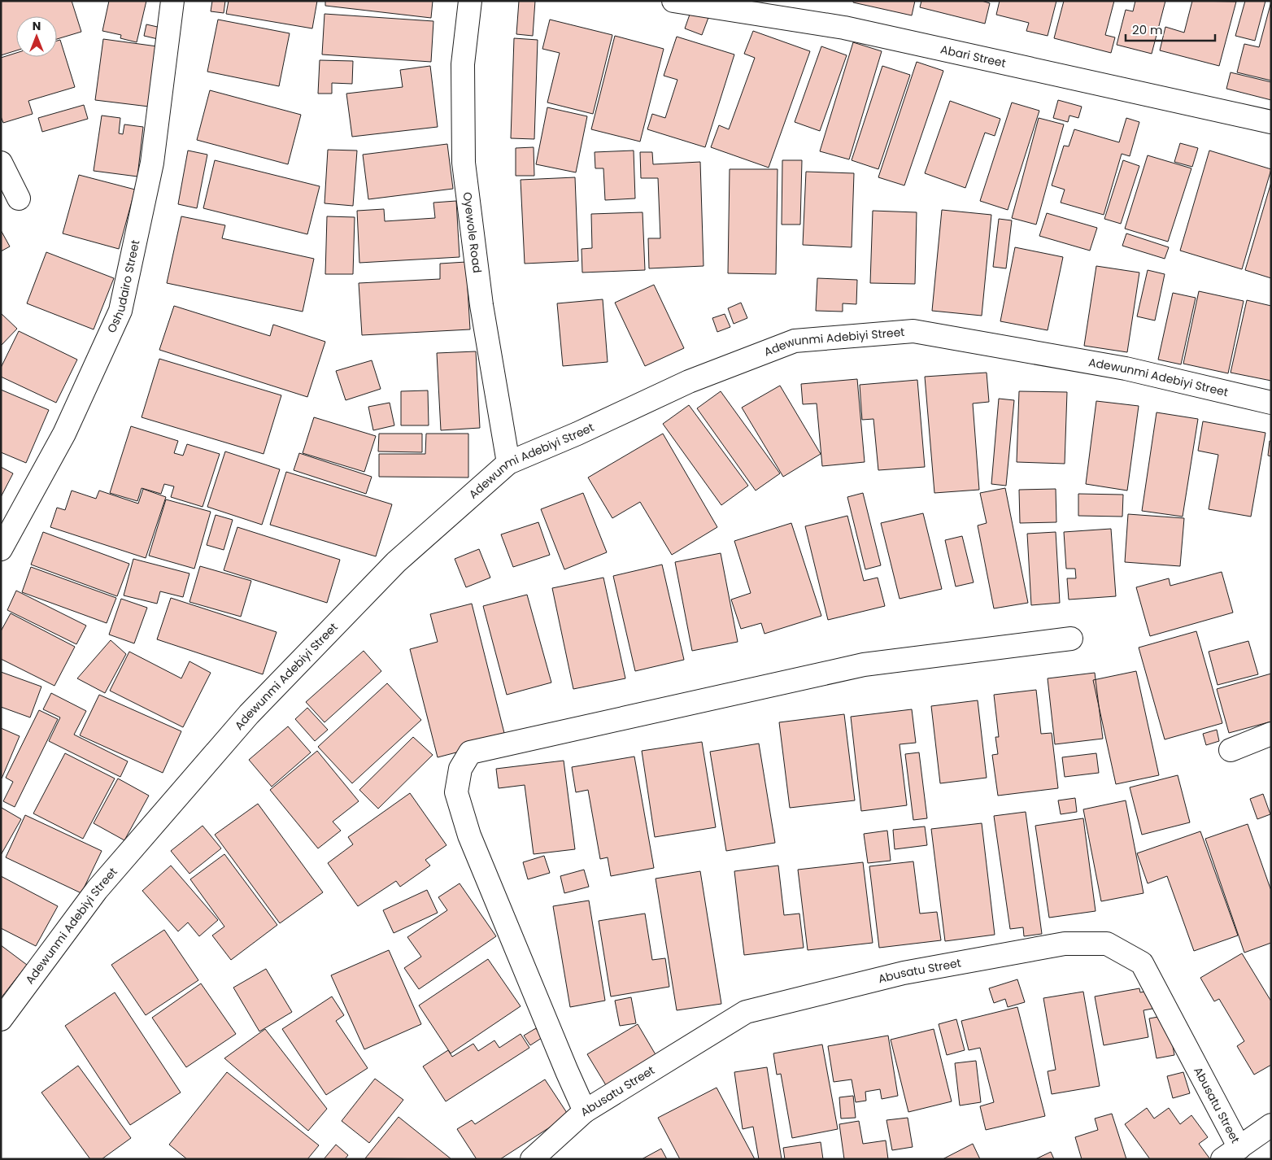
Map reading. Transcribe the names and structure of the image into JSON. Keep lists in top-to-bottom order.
{
  "streets": {
    "street": [
      "Abari Street",
      "Oyewole Road",
      "Oshudairo Street",
      "Adewunmi Adebiyi Street",
      "Abusatu Street"
    ]
  },
  "crossings": [
    ["Oyewole Road", "Adewunmi Adebiyi Street"]
  ],
  "scale_bar": "20 m",
  "north": "top"
}
